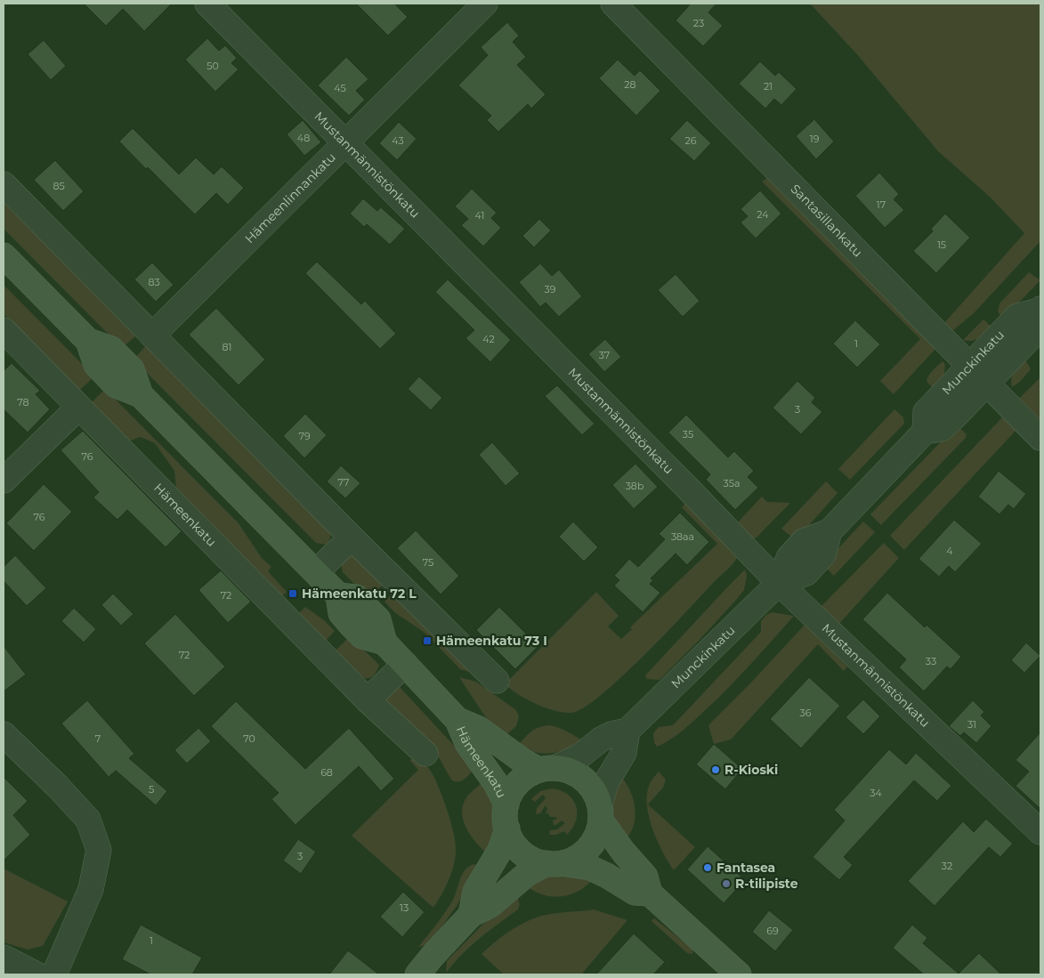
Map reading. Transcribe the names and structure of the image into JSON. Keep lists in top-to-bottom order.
{
  "streets": {
    "main road": ["Hämeenkatu"],
    "street": [
      "Mustanmännistönkatu",
      "Hämeenlinnankatu",
      "Santasillankatu",
      "Munckinkatu"
    ]
  },
  "crossings": [
    ["Mustanmännistönkatu", "Hämeenlinnankatu"],
    ["Mustanmännistönkatu", "Munckinkatu"],
    ["Santasillankatu", "Munckinkatu"],
    ["Munckinkatu", "Hämeenkatu"]
  ],
  "places": {
    "transit": ["Hämeenkatu 72 L", "Hämeenkatu 73 I"],
    "other": ["R-Kioski", "Fantasea", "R-tilipiste"]
  },
  "house_numbers": [
    "23",
    "50",
    "28",
    "21",
    "45",
    "48",
    "19",
    "43",
    "26",
    "85",
    "17",
    "24",
    "41",
    "15",
    "83",
    "39",
    "42",
    "1",
    "81",
    "37",
    "78",
    "3",
    "35",
    "79",
    "76",
    "77",
    "35a",
    "38b",
    "76",
    "38aa",
    "4",
    "75",
    "72",
    "72",
    "33",
    "36",
    "31",
    "7",
    "70",
    "68",
    "5",
    "34",
    "3",
    "32",
    "13",
    "69",
    "1"
  ]
}
